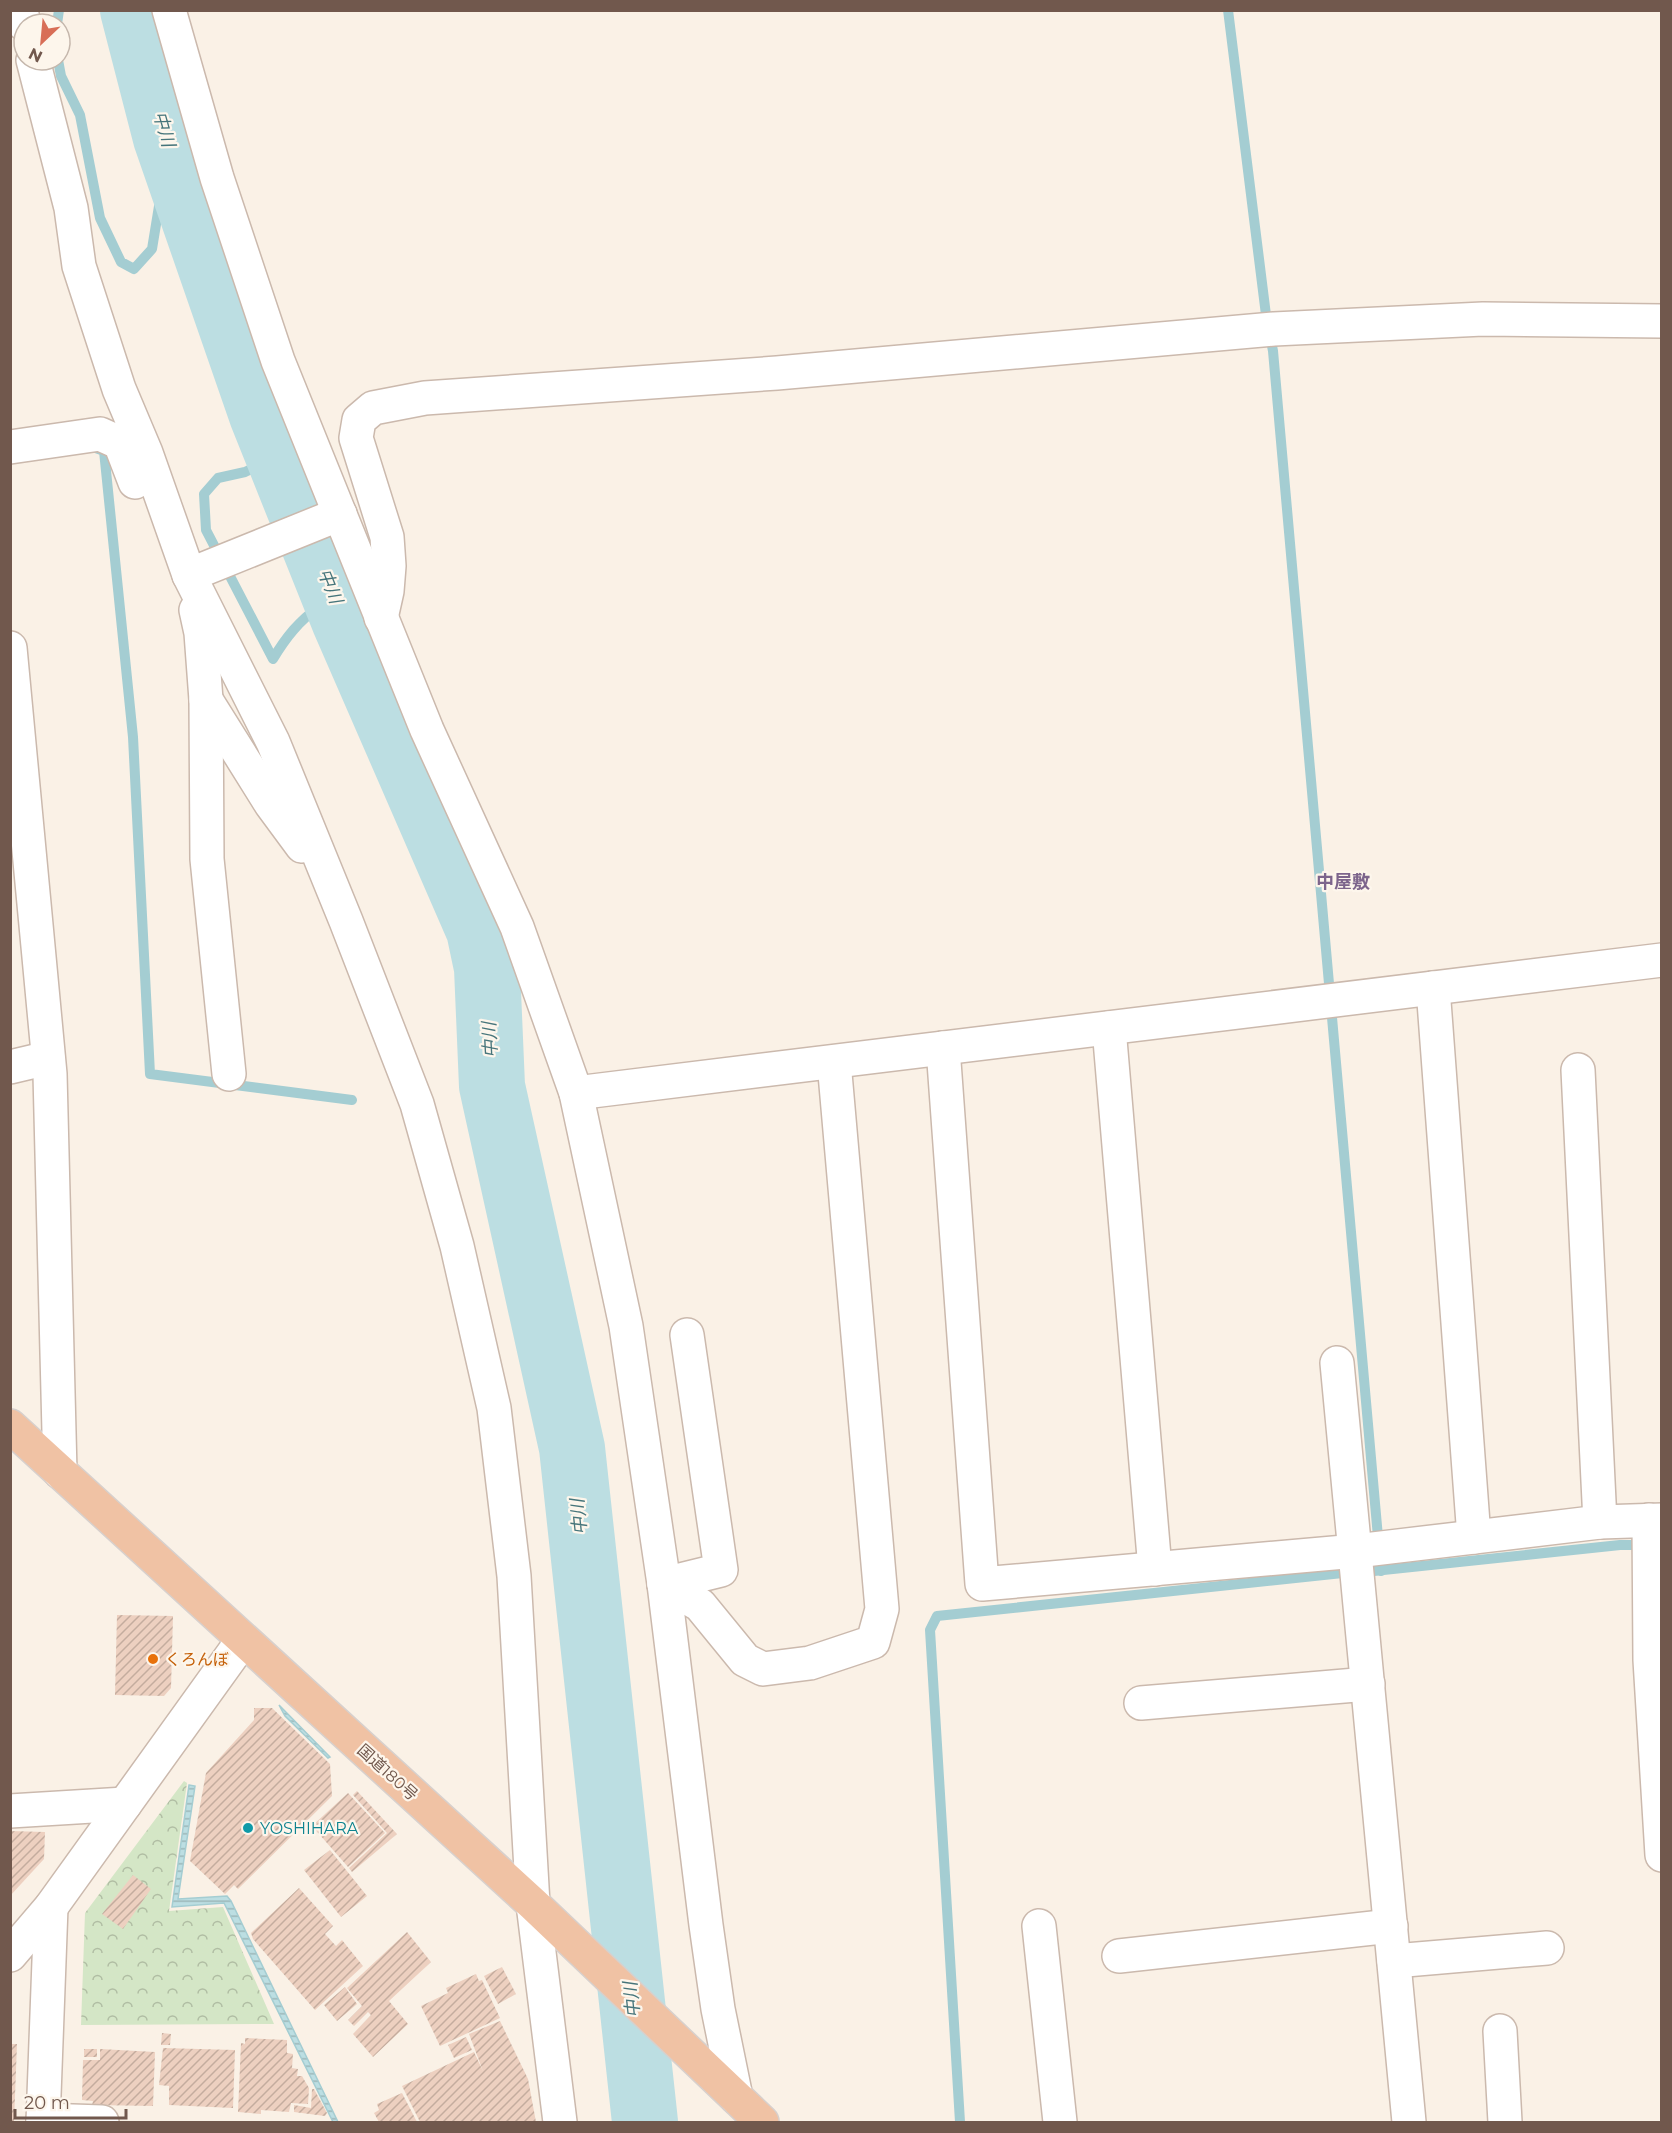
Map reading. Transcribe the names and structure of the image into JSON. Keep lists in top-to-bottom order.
{
  "streets": {
    "highway": ["国道180号"]
  },
  "districts": ["中屋敷"],
  "water": ["中川"],
  "places": ["くろんぼ", "YOSHIHARA"],
  "scale_bar": "20 m",
  "north": "bottom left"
}
